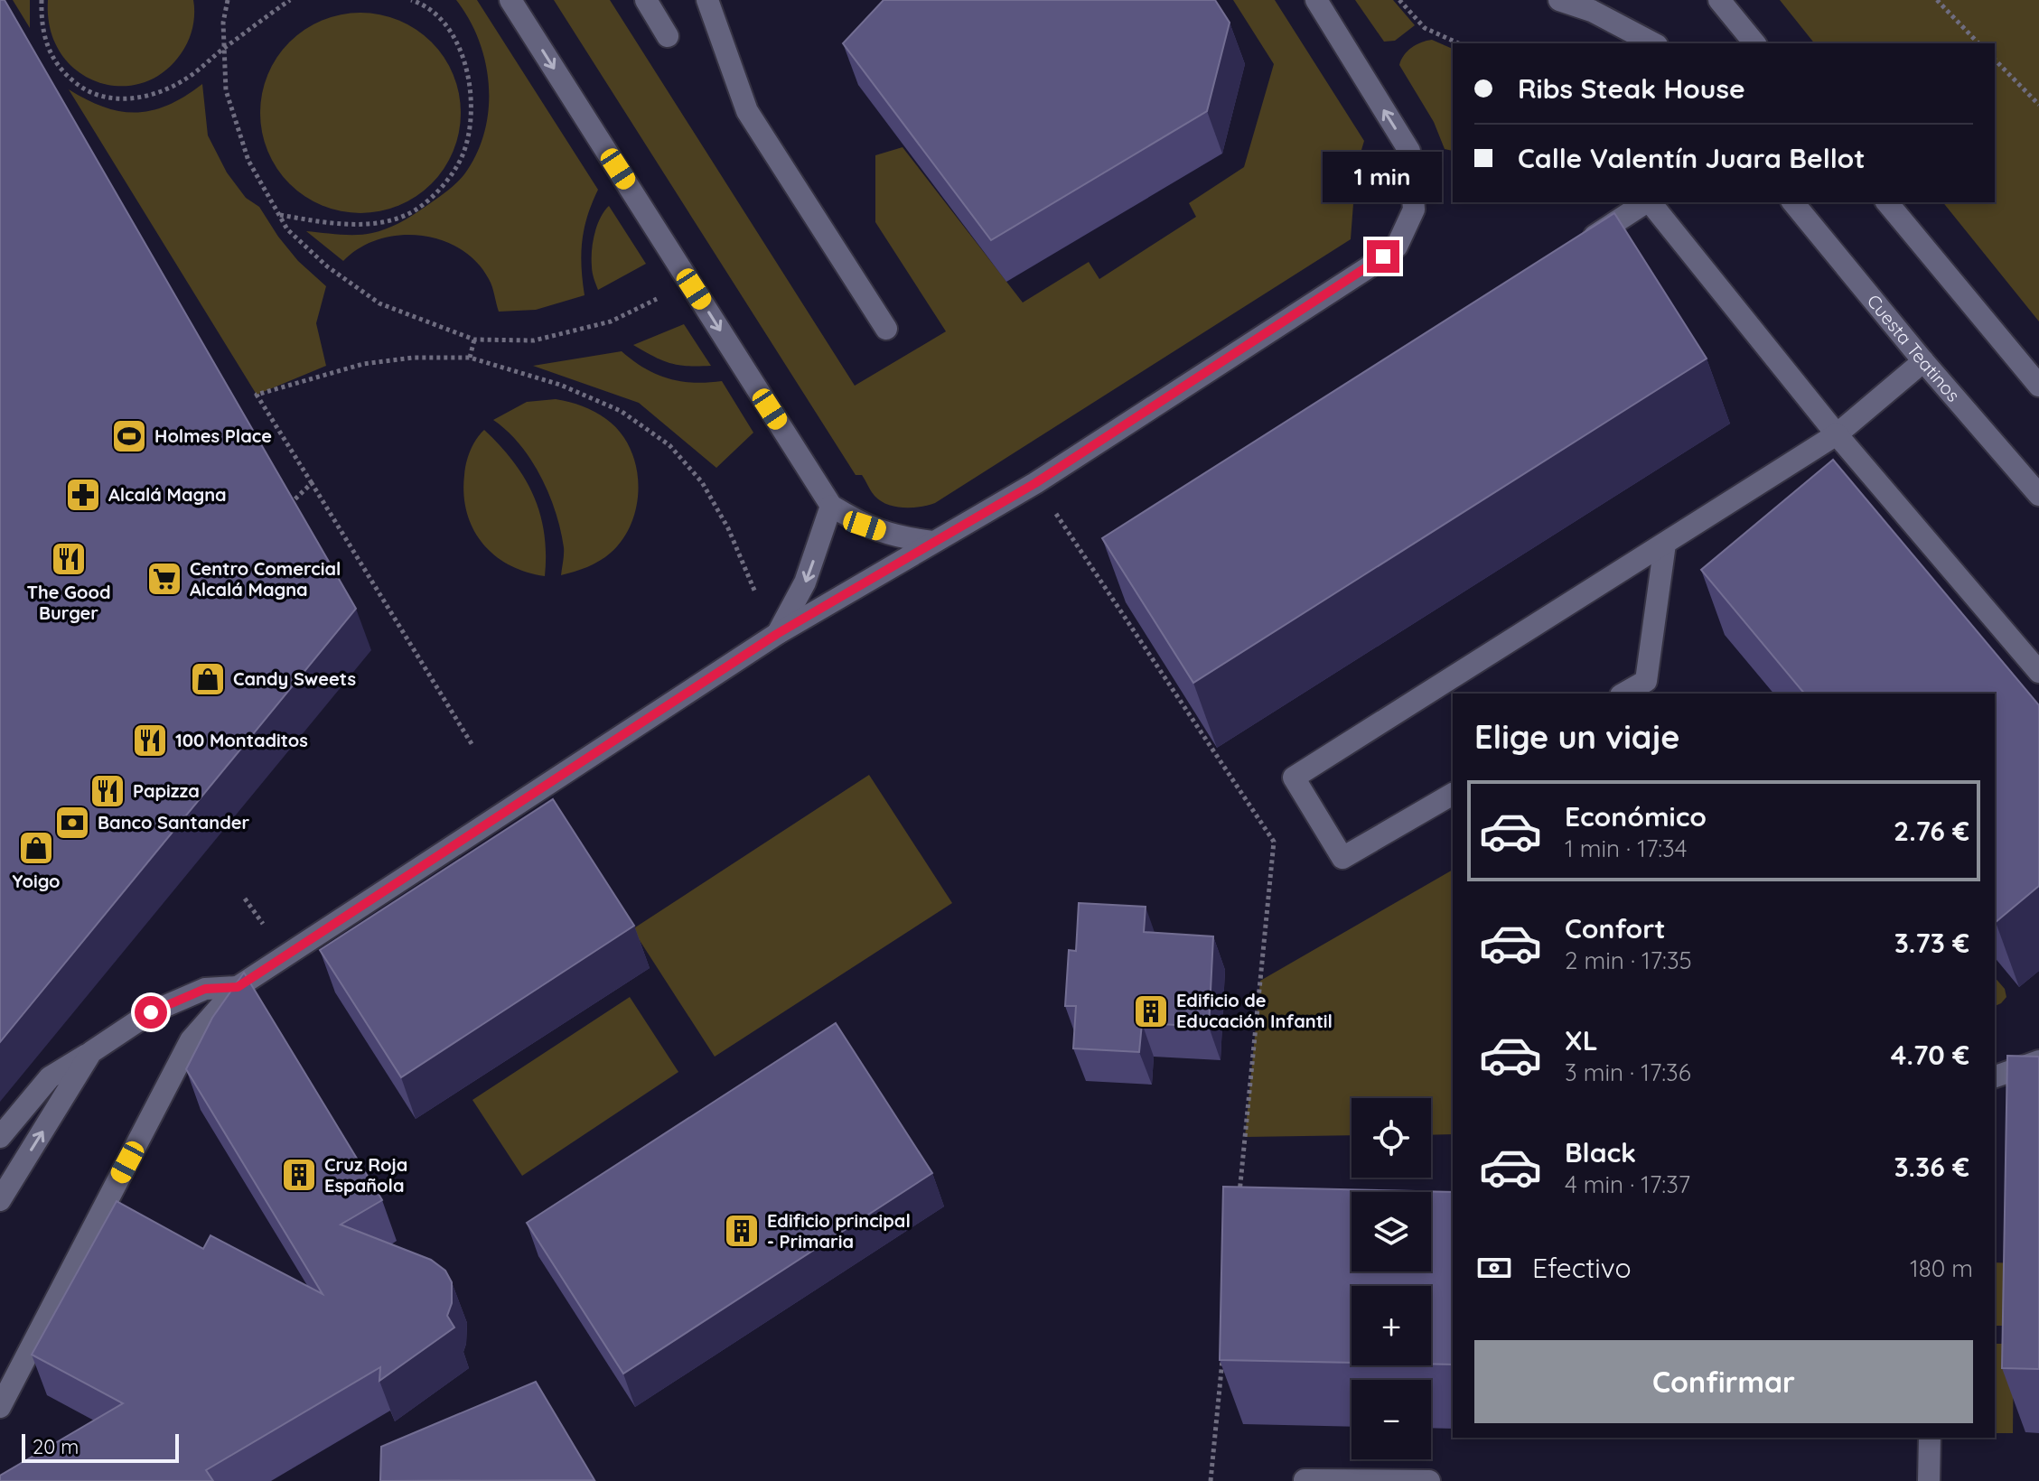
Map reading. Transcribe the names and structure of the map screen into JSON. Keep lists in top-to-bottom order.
{
  "streets": {
    "street": ["Cuesta Teatinos"]
  },
  "places": {
    "sports": ["Holmes Place"],
    "pharmacy": ["Alcalá Magna"],
    "restaurant": ["The Good Burger", "100 Montaditos", "Papizza"],
    "supermarket": ["Centro Comercial Alcalá Magna"],
    "shop": ["Candy Sweets", "Yoigo"],
    "bank": ["Banco Santander"],
    "building": ["Edificio de Educación Infantil", "Cruz Roja Española", "Edificio principal - Primaria"]
  },
  "scale_bar": "20 m",
  "page": {
    "banner": ["Ribs Steak House", "Calle Valentín Juara Bellot"],
    "bubble": "1 min",
    "heading": "Elige un viaje",
    "list": [
      {
        "name": "Económico",
        "note": "1 min · 17:34",
        "value": "2.76 €"
      },
      {
        "name": "Confort",
        "note": "2 min · 17:35",
        "value": "3.73 €"
      },
      {
        "name": "XL",
        "note": "3 min · 17:36",
        "value": "4.70 €"
      },
      {
        "name": "Black",
        "note": "4 min · 17:37",
        "value": "3.36 €"
      }
    ],
    "map_buttons": ["+", "−"],
    "pay": ["Efectivo", "180 m"],
    "buttons": "Confirmar",
    "scale": "20 m"
  }
}
